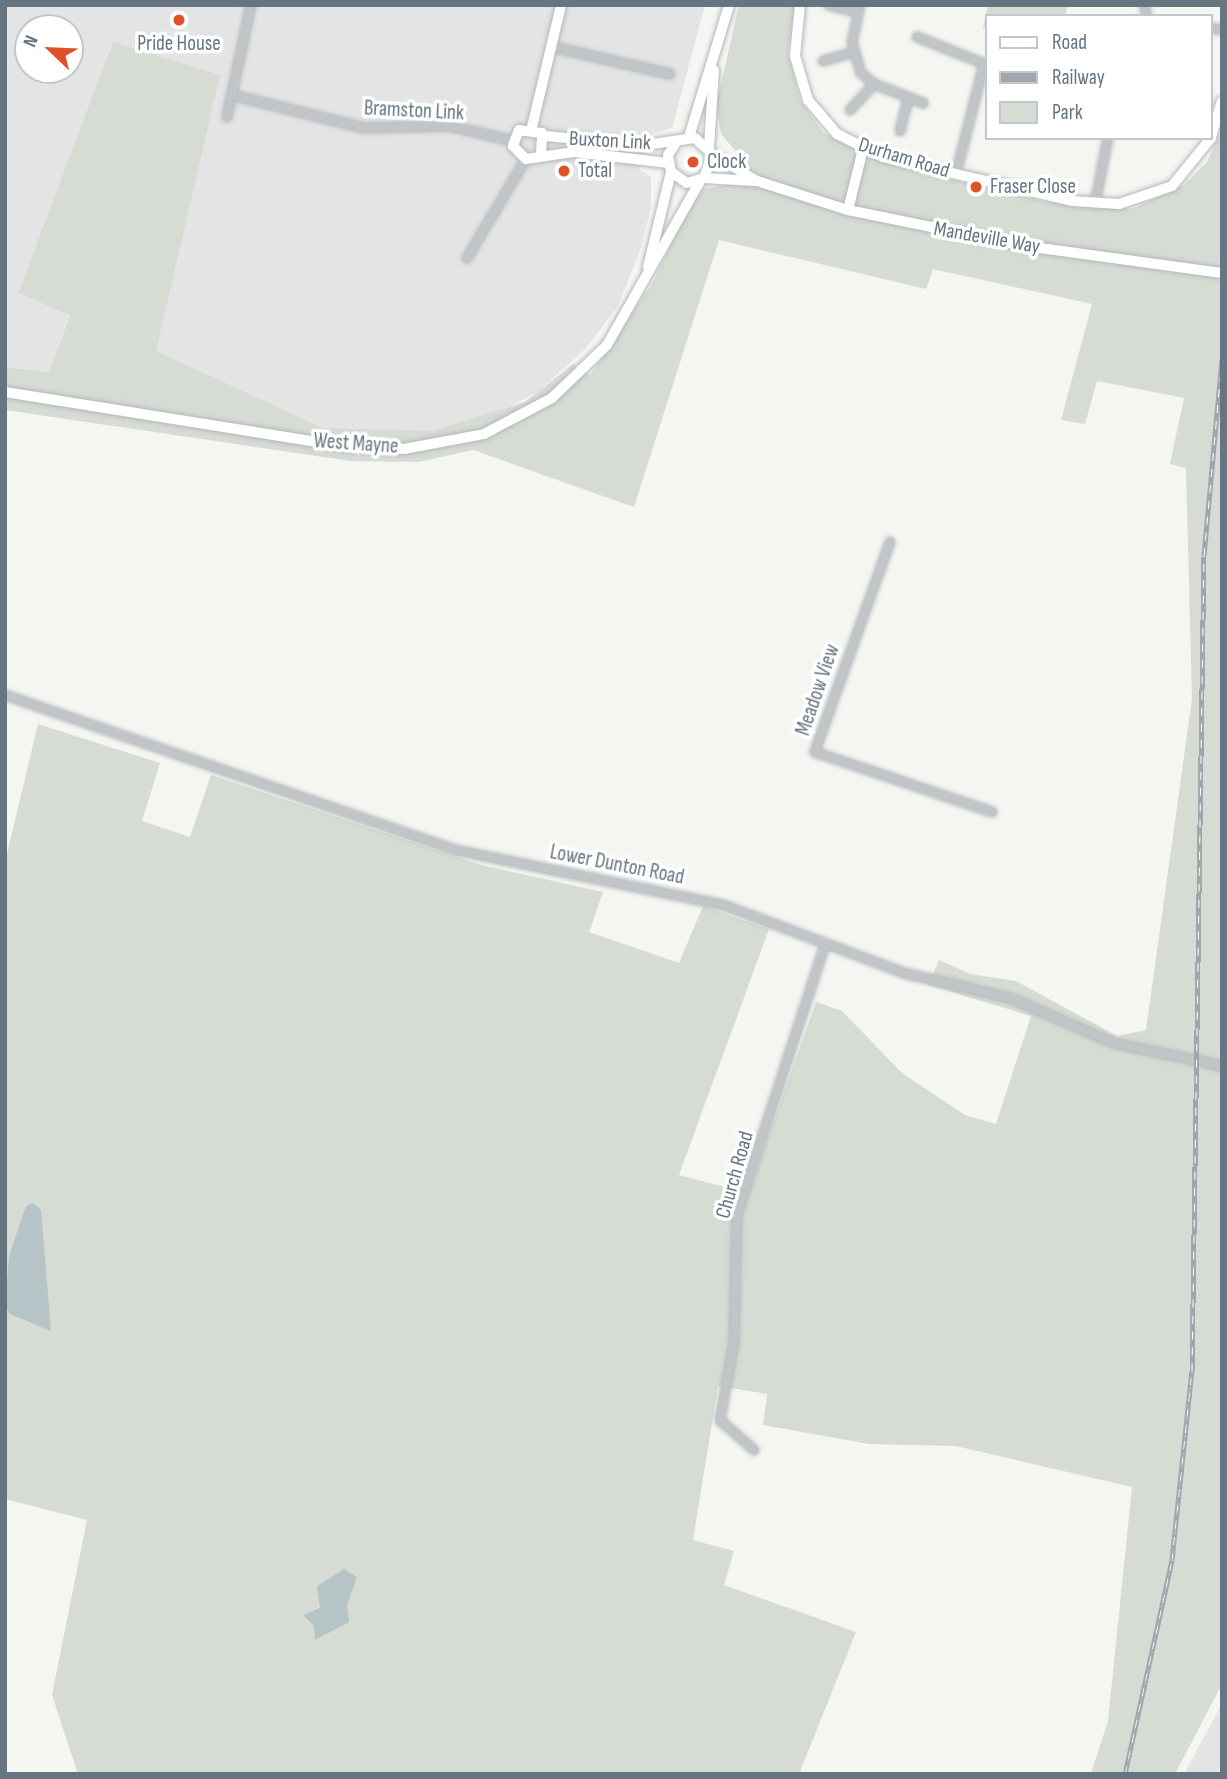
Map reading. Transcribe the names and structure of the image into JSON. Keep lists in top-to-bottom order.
{
  "streets": {
    "main road": [
      "Buxton Link",
      "Durham Road",
      "Mandeville Way",
      "West Mayne"
    ],
    "street": [
      "Bramston Link",
      "Meadow View",
      "Lower Dunton Road",
      "Church Road"
    ]
  },
  "crossings": [
    ["Bramston Link", "Buxton Link"],
    ["Buxton Link", "Mandeville Way"],
    ["Buxton Link", "West Mayne"],
    ["Mandeville Way", "West Mayne"],
    ["Lower Dunton Road", "Church Road"]
  ],
  "places": [
    "Pride House",
    "Clock",
    "Total",
    "Fraser Close"
  ],
  "legend": ["Road", "Railway", "Park"],
  "north": "top left"
}
